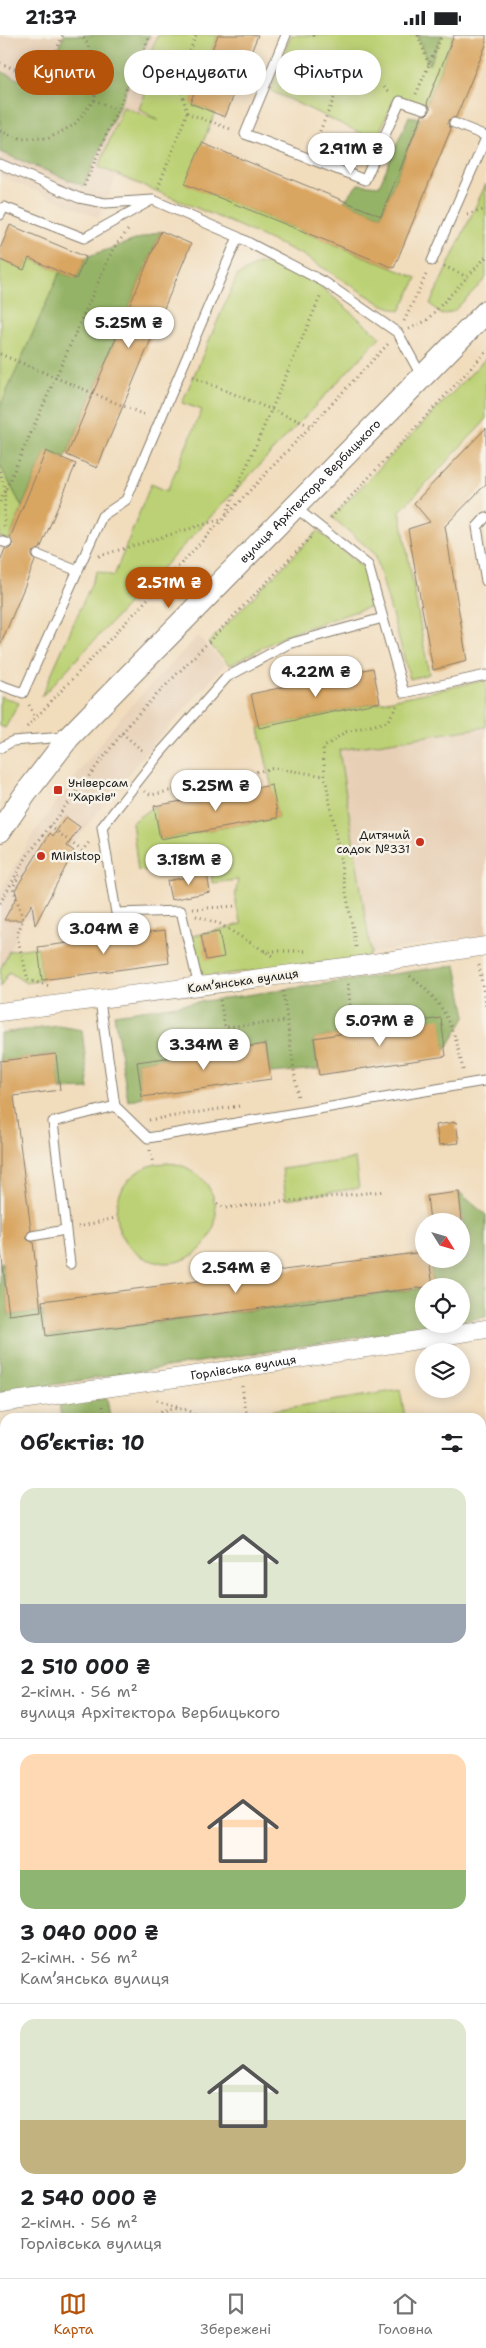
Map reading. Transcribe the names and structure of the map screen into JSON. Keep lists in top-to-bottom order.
{
  "streets": {
    "street": ["вулиця Архітектора Вербицького", "Камʼянська вулиця", "Горлівська вулиця"]
  },
  "places": {
    "transit": ["Універсам \"Харків\""],
    "other": ["Дитячий садок №331", "Ministop"]
  },
  "north": "bottom right",
  "page": {
    "status": "21:37",
    "chip": ["Купити", "Орендувати", "Фільтри"],
    "price": [
      "2.91M ₴",
      "5.25M ₴",
      "2.51M ₴",
      "4.22M ₴",
      "5.25M ₴",
      "3.18M ₴",
      "3.04M ₴",
      "5.07M ₴",
      "3.34M ₴",
      "2.54M ₴"
    ],
    "heading": "Об’єктів: 10",
    "list": [
      {
        "name": "2 510 000 ₴",
        "note": "2-кімн. · 56 m² · вулиця Архітектора Вербицького"
      },
      {
        "name": "3 040 000 ₴",
        "note": "2-кімн. · 56 m² · Камʼянська вулиця"
      },
      {
        "name": "2 540 000 ₴",
        "note": "2-кімн. · 56 m² · Горлівська вулиця"
      }
    ],
    "tabs": ["Карта", "Збережені", "Головна"]
  }
}
